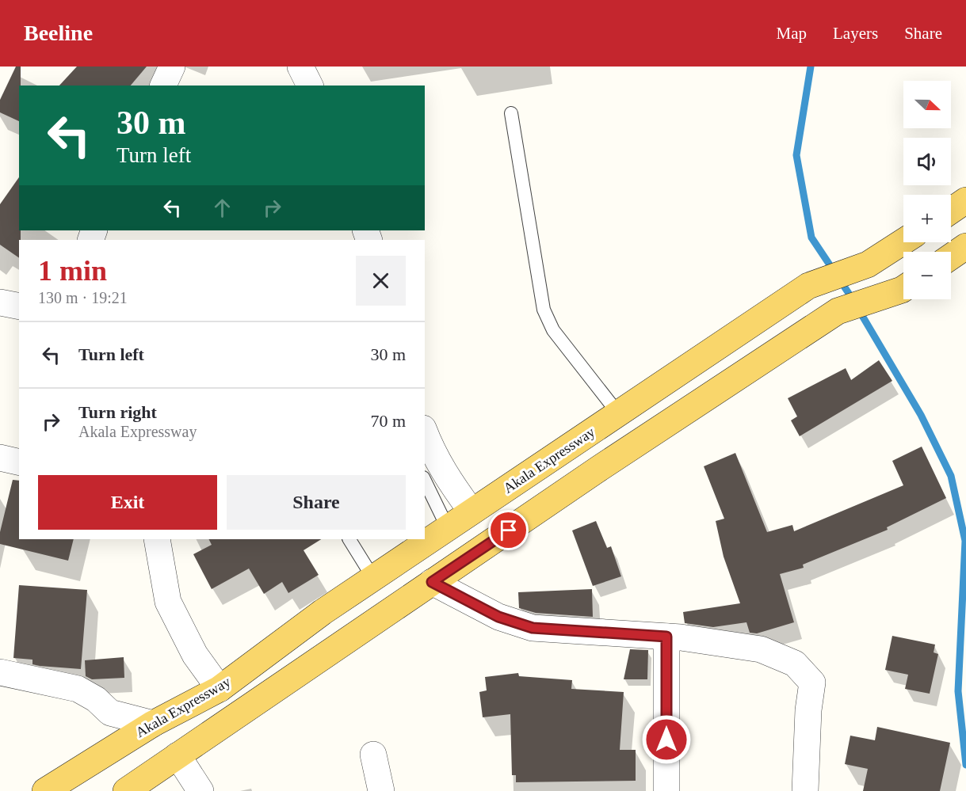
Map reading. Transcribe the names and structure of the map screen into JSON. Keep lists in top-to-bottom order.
{
  "streets": {
    "main road": ["Akala Expressway"]
  },
  "north": "right",
  "page": {
    "header": "Beeline",
    "nav": ["Map", "Layers", "Share"],
    "map_buttons": ["+", "−"],
    "turn": ["30 m", "Turn left"],
    "heading": ["1 min", "130 m · 19:21"],
    "list": [
      {
        "name": "Turn left",
        "value": "30 m"
      },
      {
        "name": "Turn right",
        "note": "Akala Expressway",
        "value": "70 m"
      }
    ],
    "buttons": ["Exit", "Share"]
  }
}
